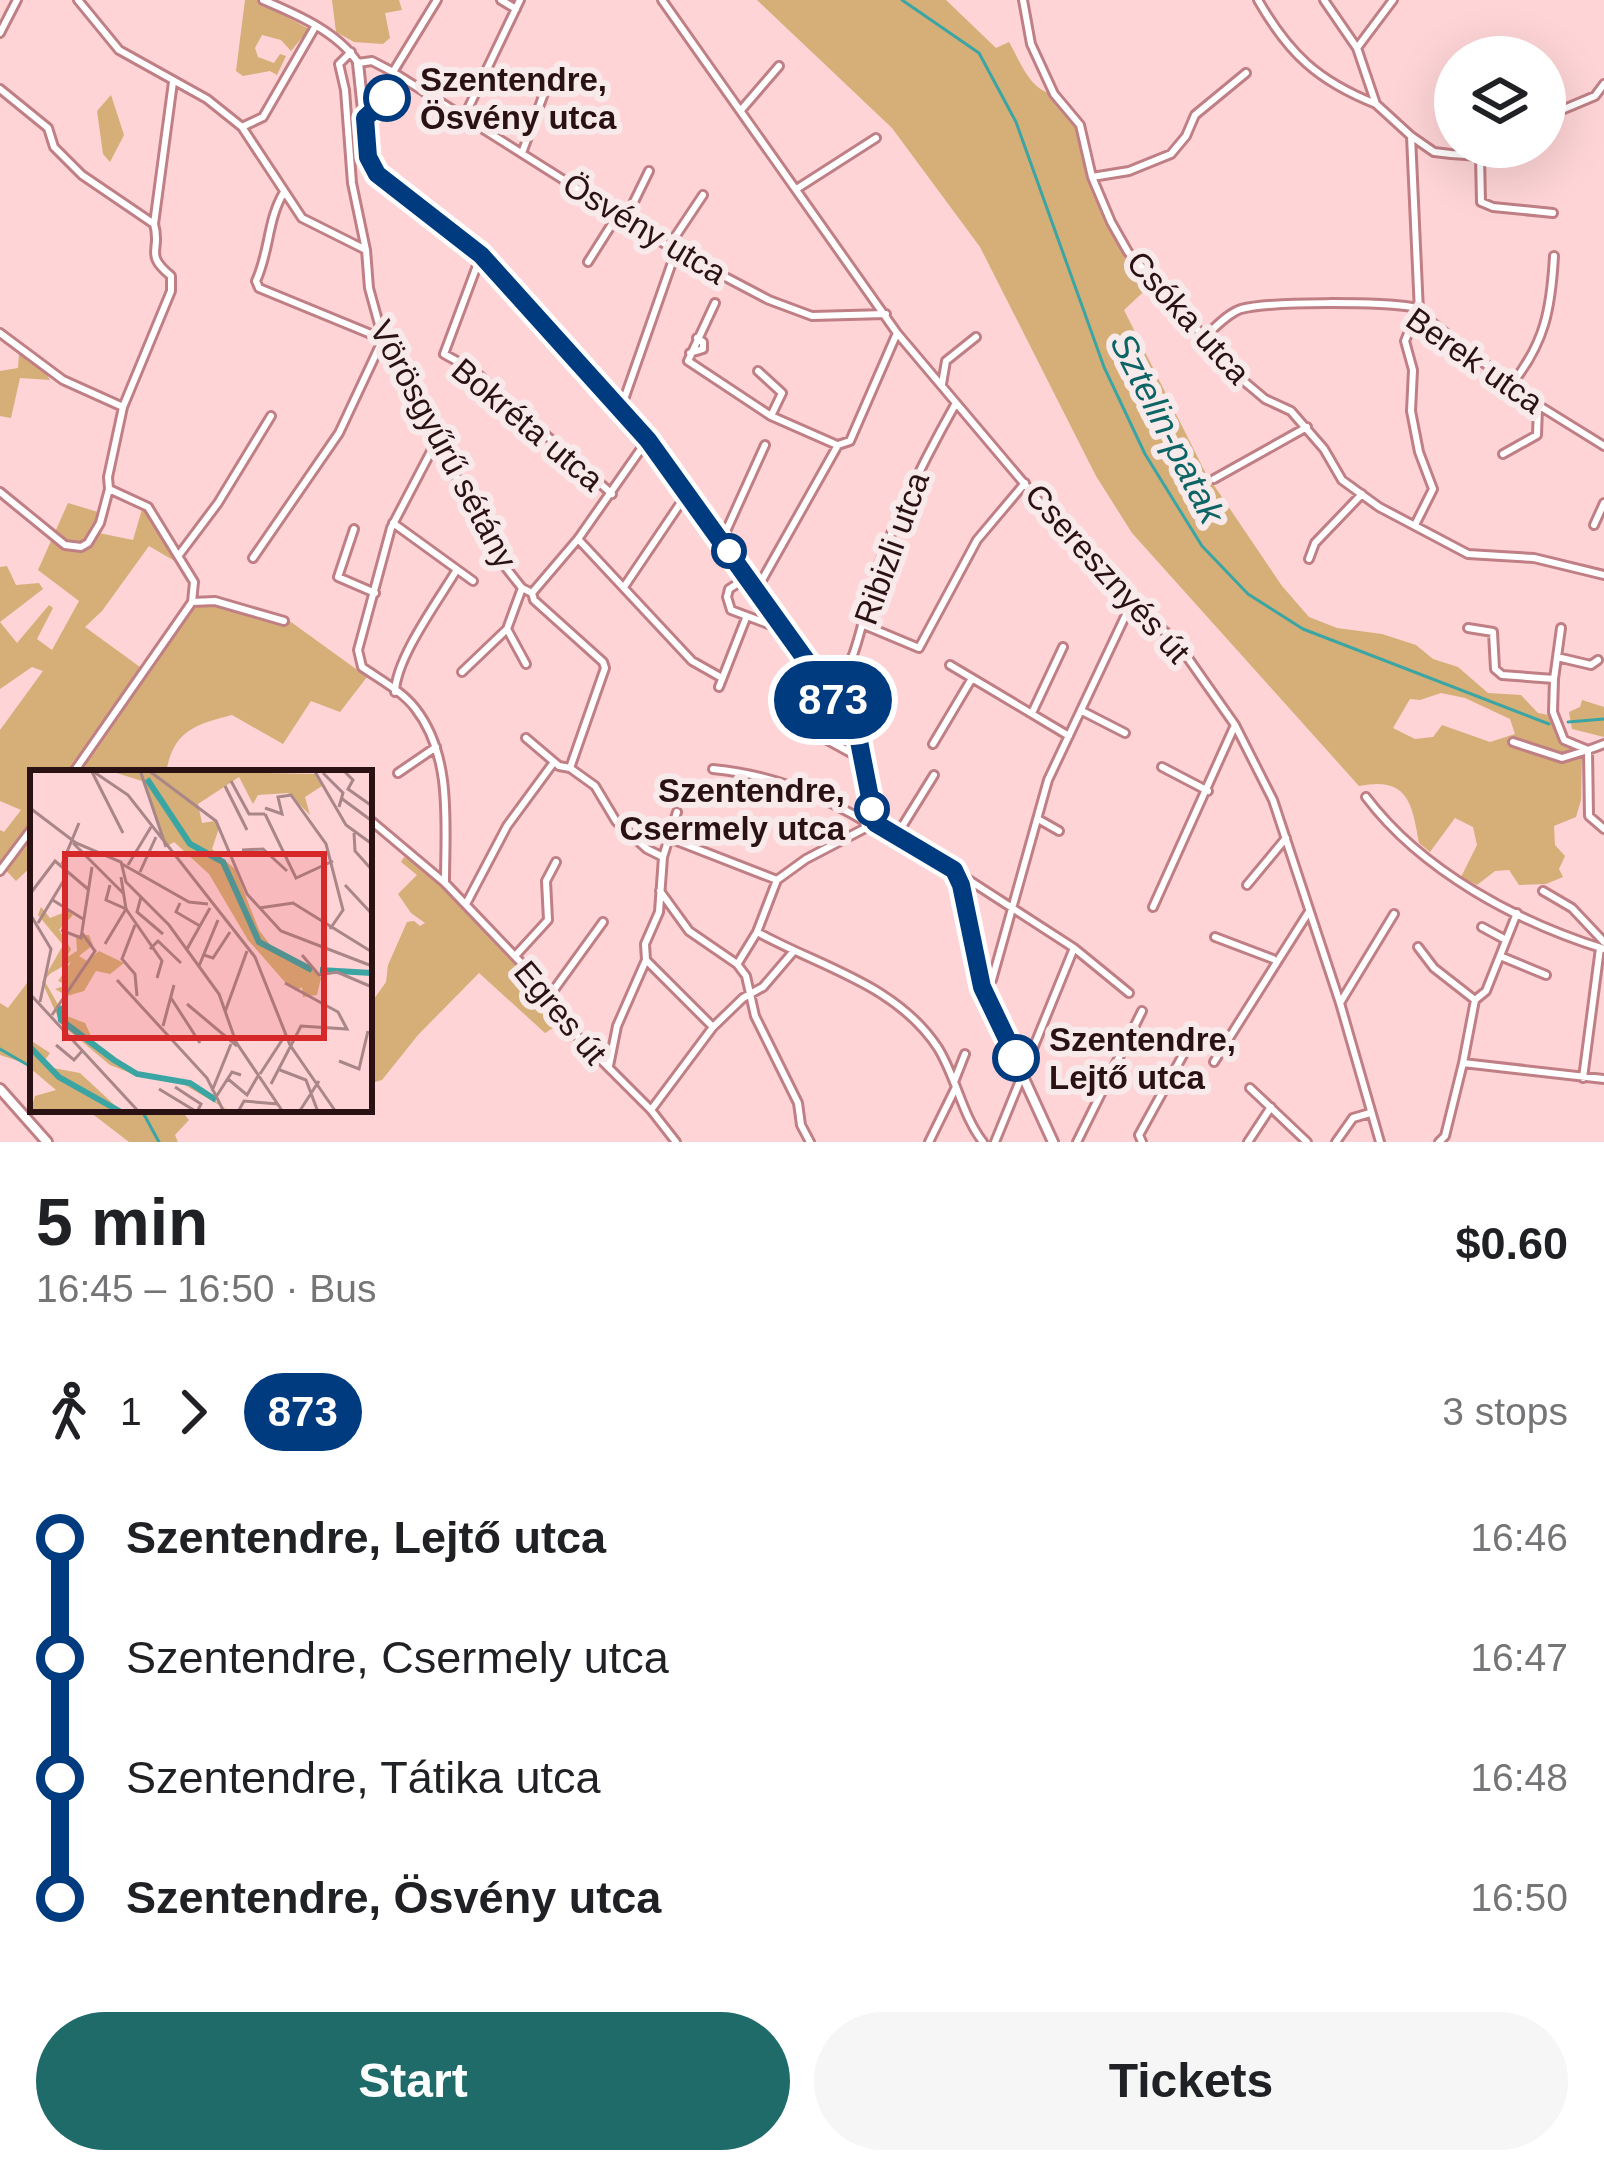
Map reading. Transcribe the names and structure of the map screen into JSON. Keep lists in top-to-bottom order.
{
  "streets": {
    "street": [
      "Ösvény utca",
      "Csóka utca",
      "Berek utca",
      "Bokréta utca",
      "Vörösgyűrű sétány",
      "Ribizli utca",
      "Cseresznyés út",
      "Egres út"
    ]
  },
  "crossings": [
    ["Ösvény utca", "Cseresznyés út"],
    ["Csóka utca", "Berek utca"],
    ["Ribizli utca", "Cseresznyés út"]
  ],
  "water": ["Sztelin-patak"],
  "places": ["Szentendre, Ösvény utca", "Szentendre, Csermely utca", "Szentendre, Lejtő utca"],
  "lines": ["bus line 873"],
  "page": {
    "on_map": "873",
    "heading": ["5 min", "16:45 – 16:50 · Bus", "$0.60"],
    "legs": ["1", "873", "3 stops"],
    "list": [
      {
        "name": "Szentendre, Lejtő utca",
        "value": "16:46"
      },
      {
        "name": "Szentendre, Csermely utca",
        "value": "16:47"
      },
      {
        "name": "Szentendre, Tátika utca",
        "value": "16:48"
      },
      {
        "name": "Szentendre, Ösvény utca",
        "value": "16:50"
      }
    ],
    "buttons": ["Start", "Tickets"]
  }
}
